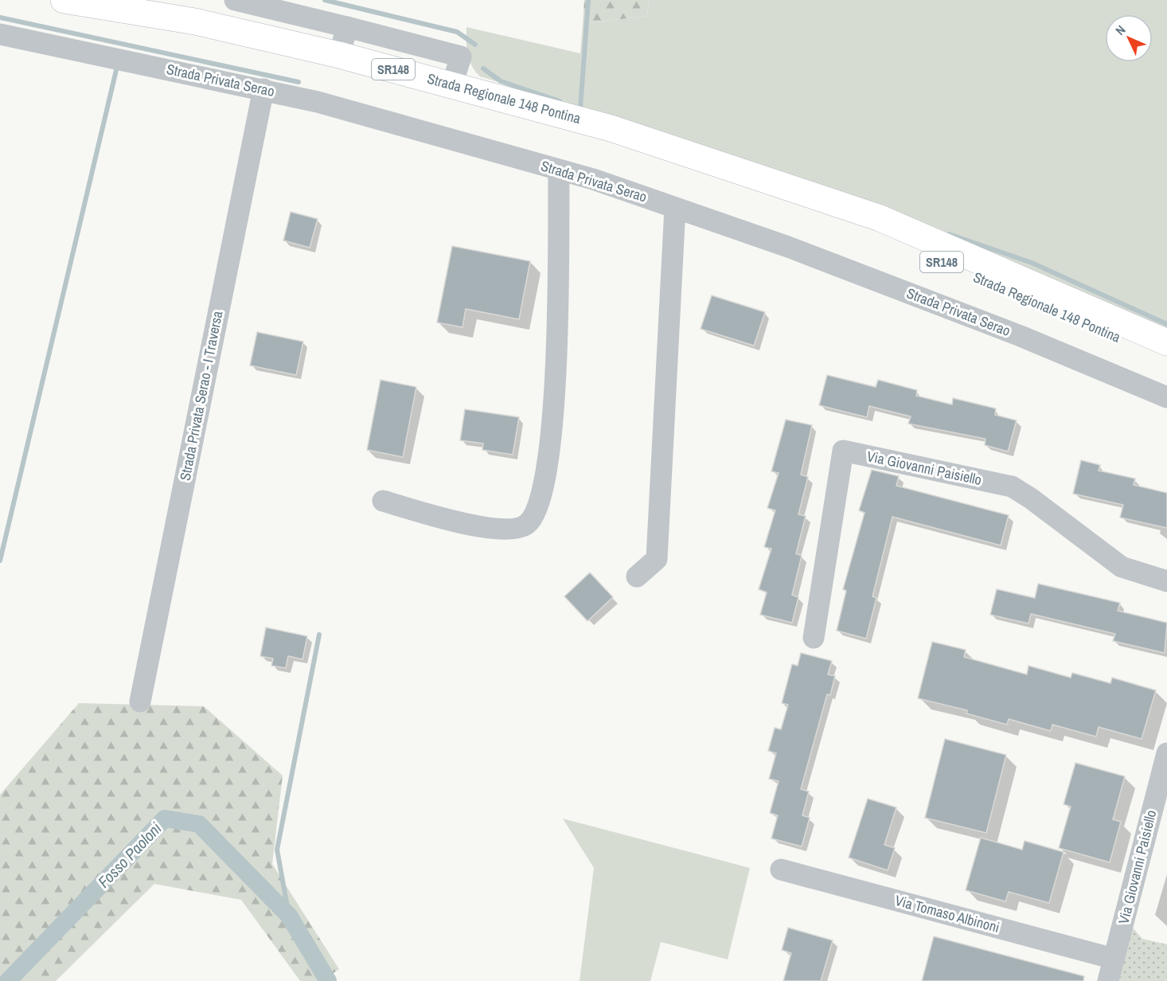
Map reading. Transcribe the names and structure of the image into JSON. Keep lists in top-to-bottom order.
{
  "streets": {
    "main road": ["SR148", "Strada Regionale 148 Pontina"],
    "street": [
      "Strada Privata Serao",
      "Strada Privata Serao - I Traversa",
      "Via Giovanni Paisiello",
      "Via Tomaso Albinoni"
    ]
  },
  "crossings": [
    ["Strada Privata Serao", "Strada Privata Serao - I Traversa"],
    ["Via Giovanni Paisiello", "Via Tomaso Albinoni"]
  ],
  "water": ["Fosso Paoloni"],
  "north": "top left"
}
